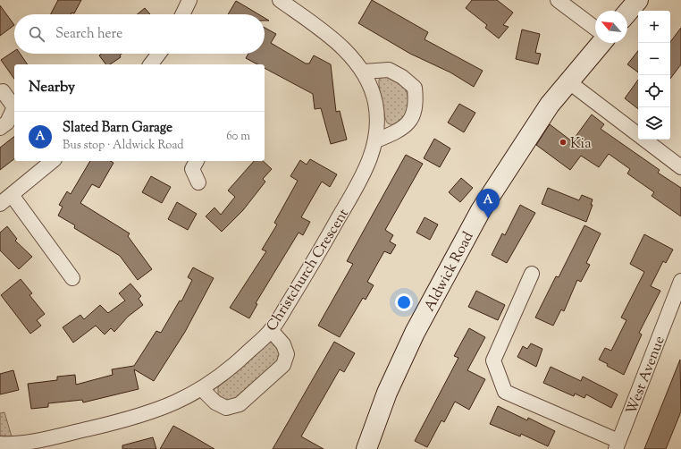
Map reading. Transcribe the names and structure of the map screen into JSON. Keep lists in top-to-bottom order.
{
  "streets": {
    "main road": ["Aldwick Road"],
    "street": ["Christchurch Crescent", "West Avenue"]
  },
  "places": ["Kia"],
  "north": "top left",
  "page": {
    "map_buttons": ["+", "−"],
    "search": "Search here",
    "heading": "Nearby",
    "list": [
      {
        "mark": "A",
        "name": "Slated Barn Garage",
        "note": "Bus stop · Aldwick Road",
        "value": "60 m"
      }
    ],
    "pins": "A"
  }
}
